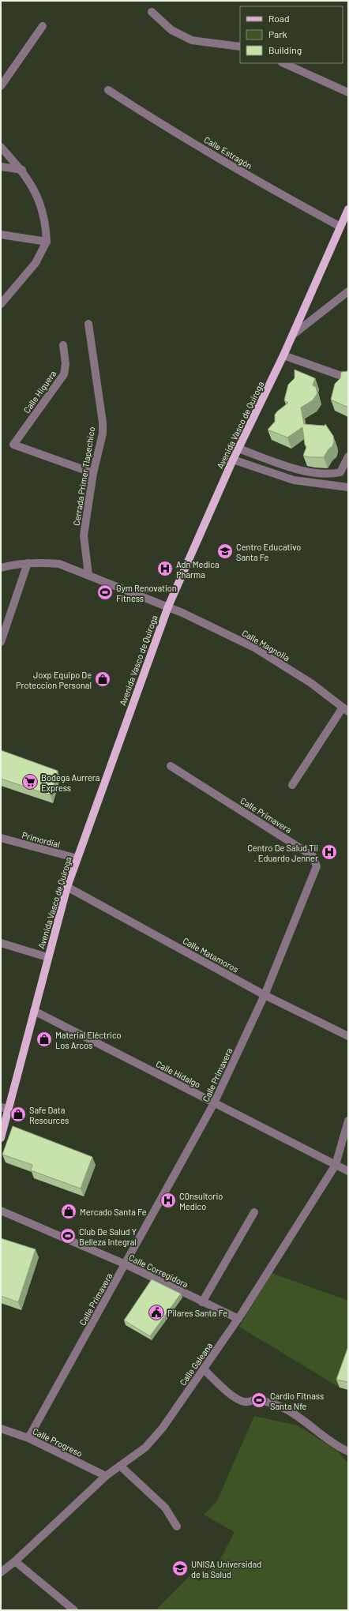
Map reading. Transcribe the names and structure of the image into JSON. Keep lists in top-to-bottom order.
{
  "streets": {
    "main road": ["Avenida Vasco de Quiroga"],
    "street": [
      "Calle Estragón",
      "Calle Higuera",
      "Cerrada Primer Tlapechico",
      "Calle Magnolia",
      "Calle Primavera",
      "Primordial",
      "Calle Matamoros",
      "Calle Hidalgo",
      "Calle Corregidora",
      "Calle Galeana",
      "Calle Progreso"
    ]
  },
  "crossings": [
    ["Calle Estragón", "Avenida Vasco de Quiroga"],
    ["Calle Higuera", "Cerrada Primer Tlapechico"],
    ["Avenida Vasco de Quiroga", "Calle Magnolia"],
    ["Avenida Vasco de Quiroga", "Primordial"],
    ["Avenida Vasco de Quiroga", "Calle Matamoros"],
    ["Avenida Vasco de Quiroga", "Calle Hidalgo"],
    ["Cerrada Primer Tlapechico", "Calle Magnolia"],
    ["Calle Primavera", "Calle Matamoros"],
    ["Calle Primavera", "Calle Hidalgo"],
    ["Calle Primavera", "Calle Corregidora"],
    ["Calle Primavera", "Calle Progreso"],
    ["Calle Hidalgo", "Calle Galeana"],
    ["Calle Corregidora", "Calle Galeana"],
    ["Calle Galeana", "Calle Progreso"]
  ],
  "places": {
    "school or university": ["Centro Educativo Santa Fe", "UNISA Universidad de la Salud"],
    "hospital": ["Adn Medica Pharma", "Centro De Salud Tii . Eduardo Jenner", "C0nsultorio Medico"],
    "sports": ["Gym Renovation Fitness", "Club De Salud Y Belleza Integral", "Cardio Fitnass Santa Nfe"],
    "shop": [
      "Joxp Equipo De Proteccion Personal",
      "Material Eléctrico Los Arcos",
      "Safe Data Resources",
      "Mercado Santa Fe"
    ],
    "supermarket": ["Bodega Aurrera Express"],
    "public building": ["Pilares Santa Fe"]
  },
  "legend": ["Road", "Park", "Building"]
}
